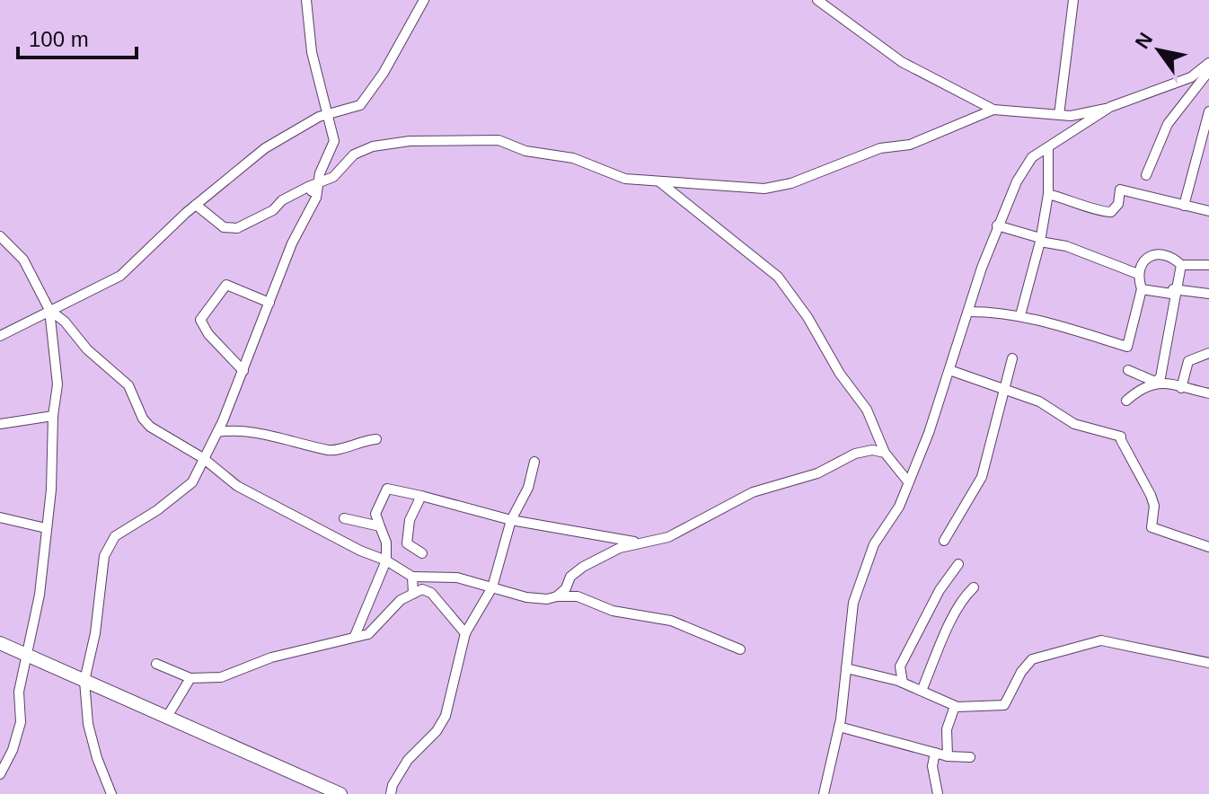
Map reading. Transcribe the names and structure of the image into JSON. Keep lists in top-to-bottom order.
{
  "scale_bar": "100 m",
  "north": "top left"
}
